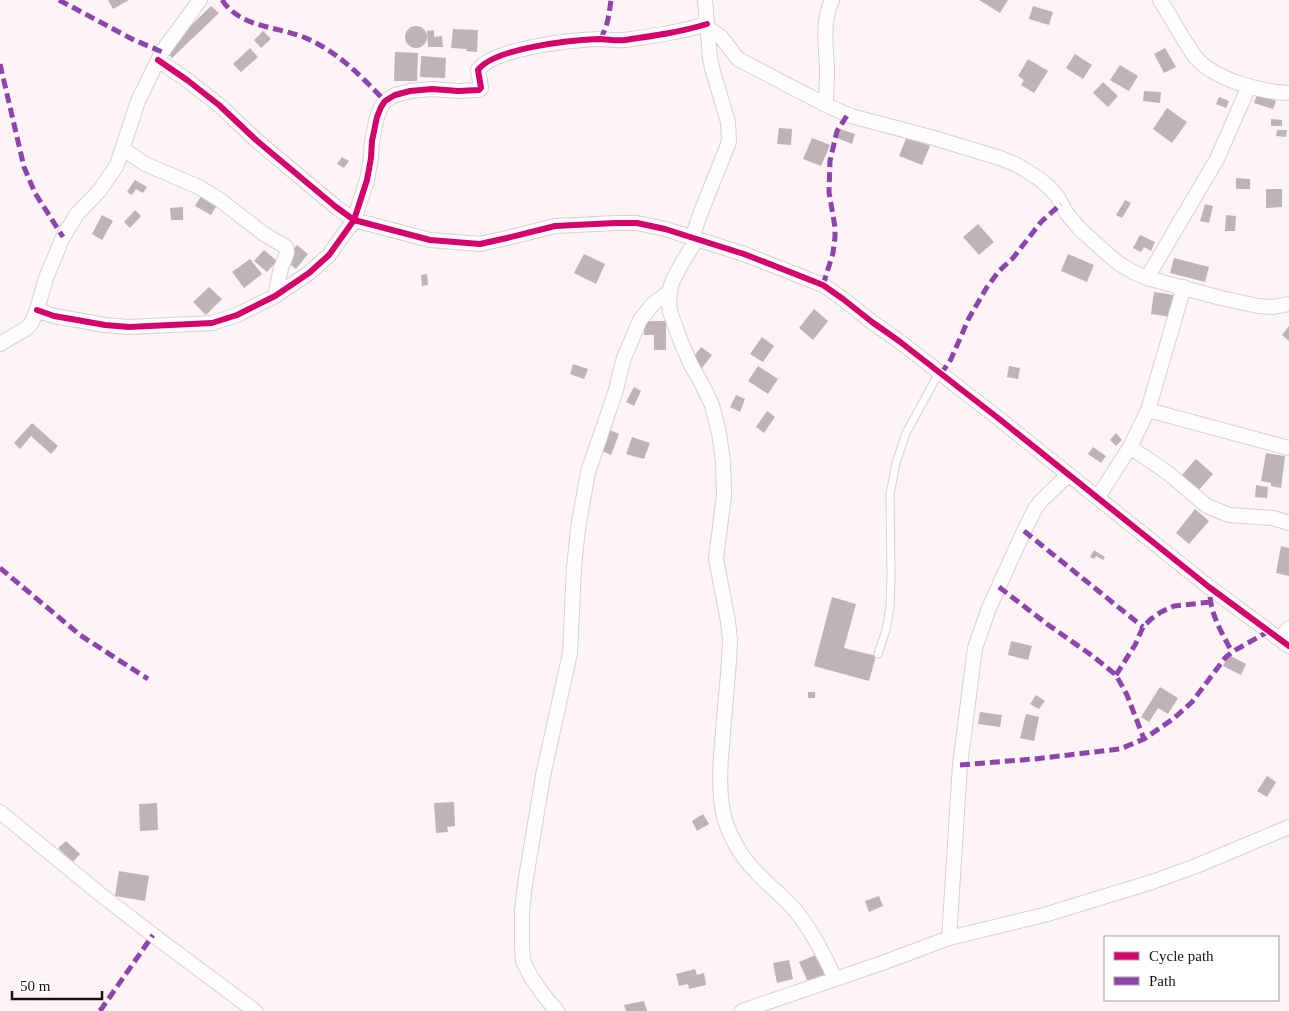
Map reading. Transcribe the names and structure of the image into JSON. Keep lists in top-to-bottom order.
{
  "legend": ["Cycle path", "Path"],
  "scale_bar": "50 m"
}
